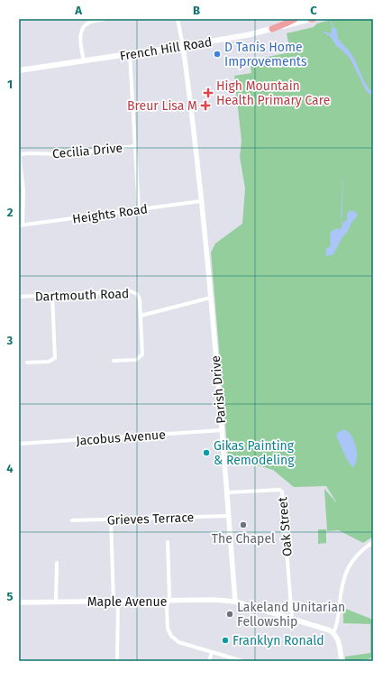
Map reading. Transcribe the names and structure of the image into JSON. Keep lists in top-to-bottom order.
{
  "streets": {
    "main road": ["French Hill Road"],
    "street": [
      "Cecilia Drive",
      "Heights Road",
      "Dartmouth Road",
      "Parish Drive",
      "Jacobus Avenue",
      "Grieves Terrace",
      "Oak Street",
      "Maple Avenue"
    ]
  },
  "crossings": [
    ["French Hill Road", "Parish Drive"],
    ["Heights Road", "Parish Drive"],
    ["Dartmouth Road", "Parish Drive"],
    ["Parish Drive", "Jacobus Avenue"],
    ["Parish Drive", "Grieves Terrace"],
    ["Parish Drive", "Oak Street"],
    ["Parish Drive", "Maple Avenue"]
  ],
  "places": {
    "other": [
      "D Tanis Home Improvements",
      "Gikas Painting & Remodeling",
      "The Chapel",
      "Lakeland Unitarian Fellowship",
      "Franklyn Ronald"
    ],
    "health": ["High Mountain Health Primary Care", "Breur Lisa M"]
  },
  "grid": {
    "columns": ["A", "B", "C"],
    "rows": [
      "1",
      "2",
      "3",
      "4",
      "5"
    ]
  }
}
